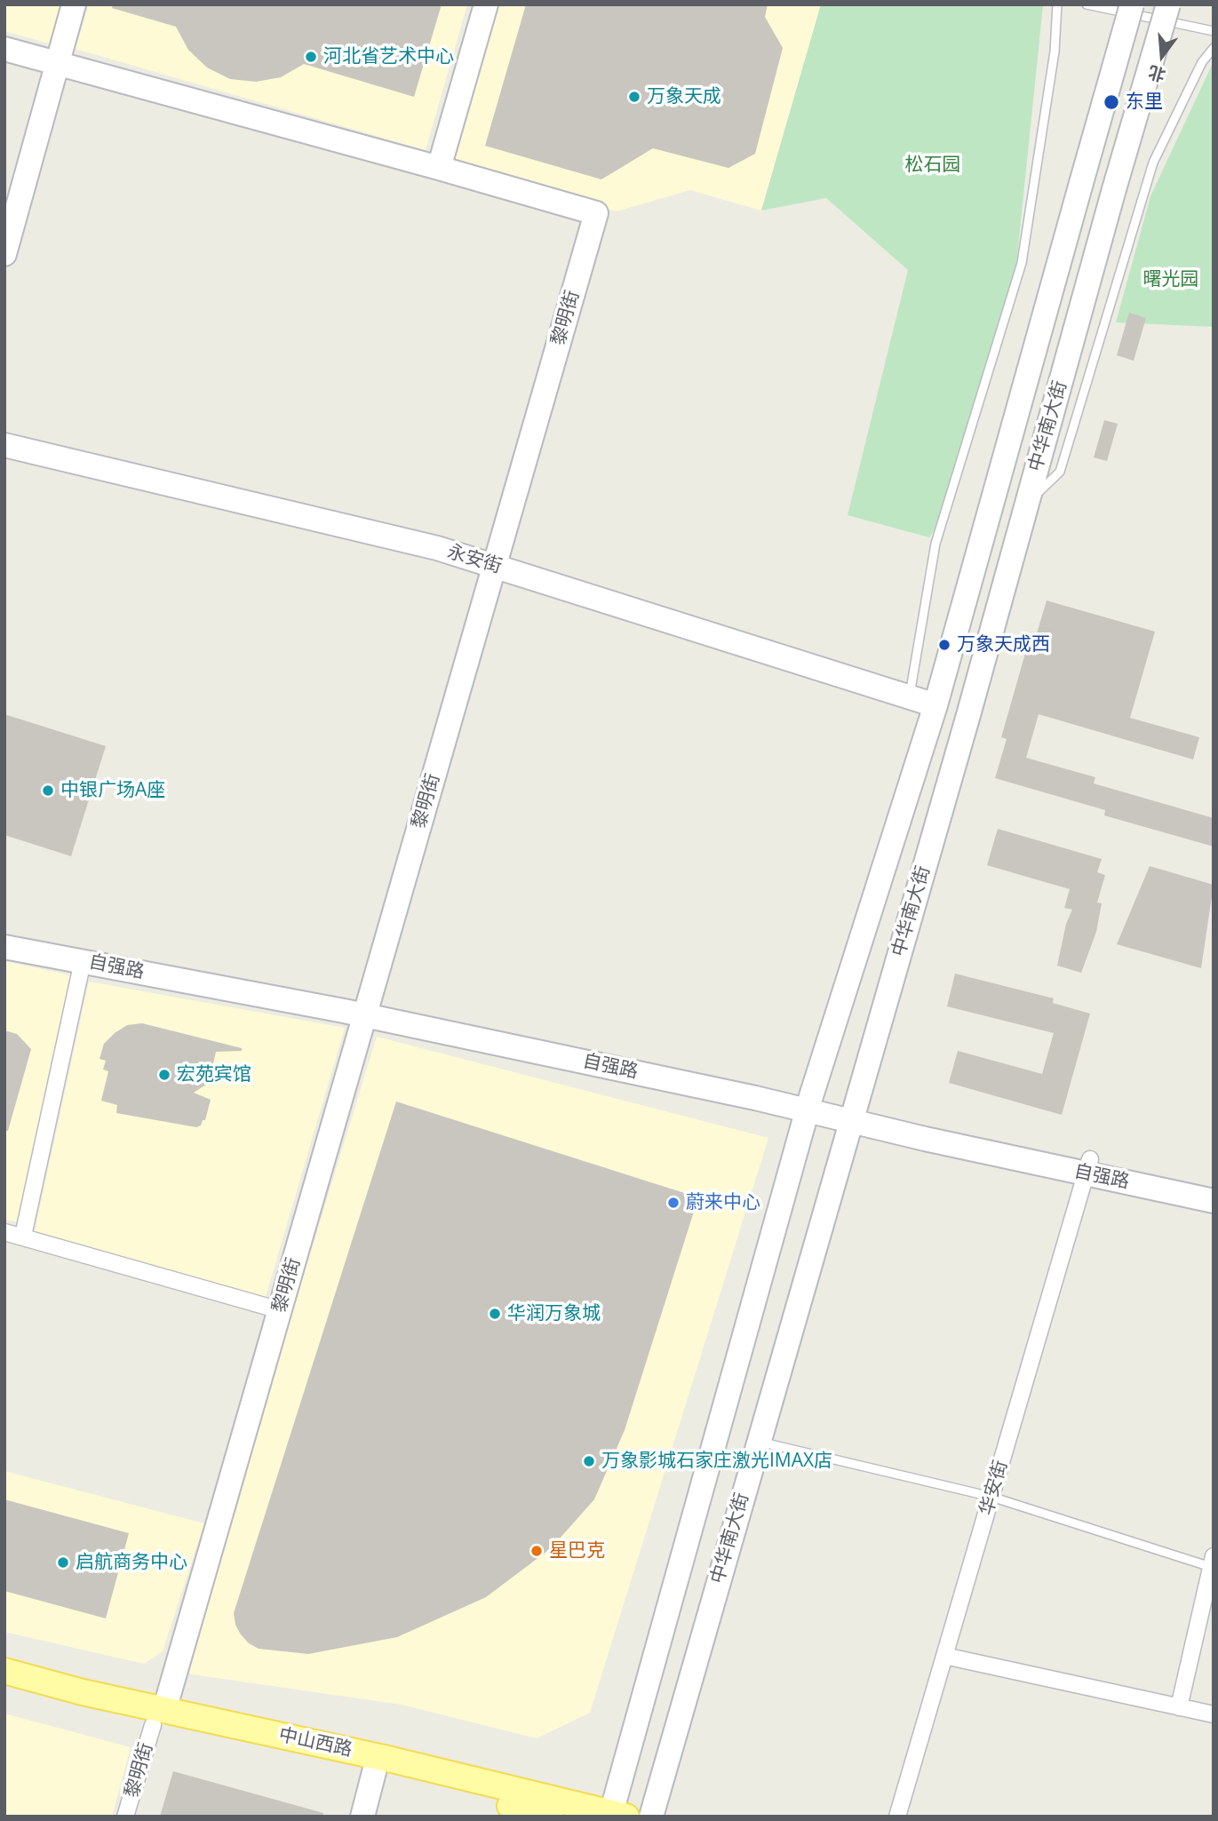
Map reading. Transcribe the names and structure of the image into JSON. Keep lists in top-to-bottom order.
{
  "streets": {
    "main road": [
      "黎明街",
      "中华南大街",
      "永安街",
      "自强路",
      "中山西路"
    ],
    "street": ["华安街"]
  },
  "crossings": [
    ["黎明街", "永安街"],
    ["黎明街", "自强路"],
    ["黎明街", "中山西路"],
    ["中华南大街", "永安街"],
    ["中华南大街", "自强路"],
    ["中华南大街", "中山西路"],
    ["自强路", "华安街"]
  ],
  "parks": ["松石园", "曙光园"],
  "places": [
    "河北省艺术中心",
    "万象天成",
    "东里",
    "万象天成西",
    "中银广场A座",
    "宏苑宾馆",
    "蔚来中心",
    "华润万象城",
    "万象影城石家庄激光IMAX店",
    "星巴克",
    "启航商务中心"
  ],
  "north": "bottom"
}
